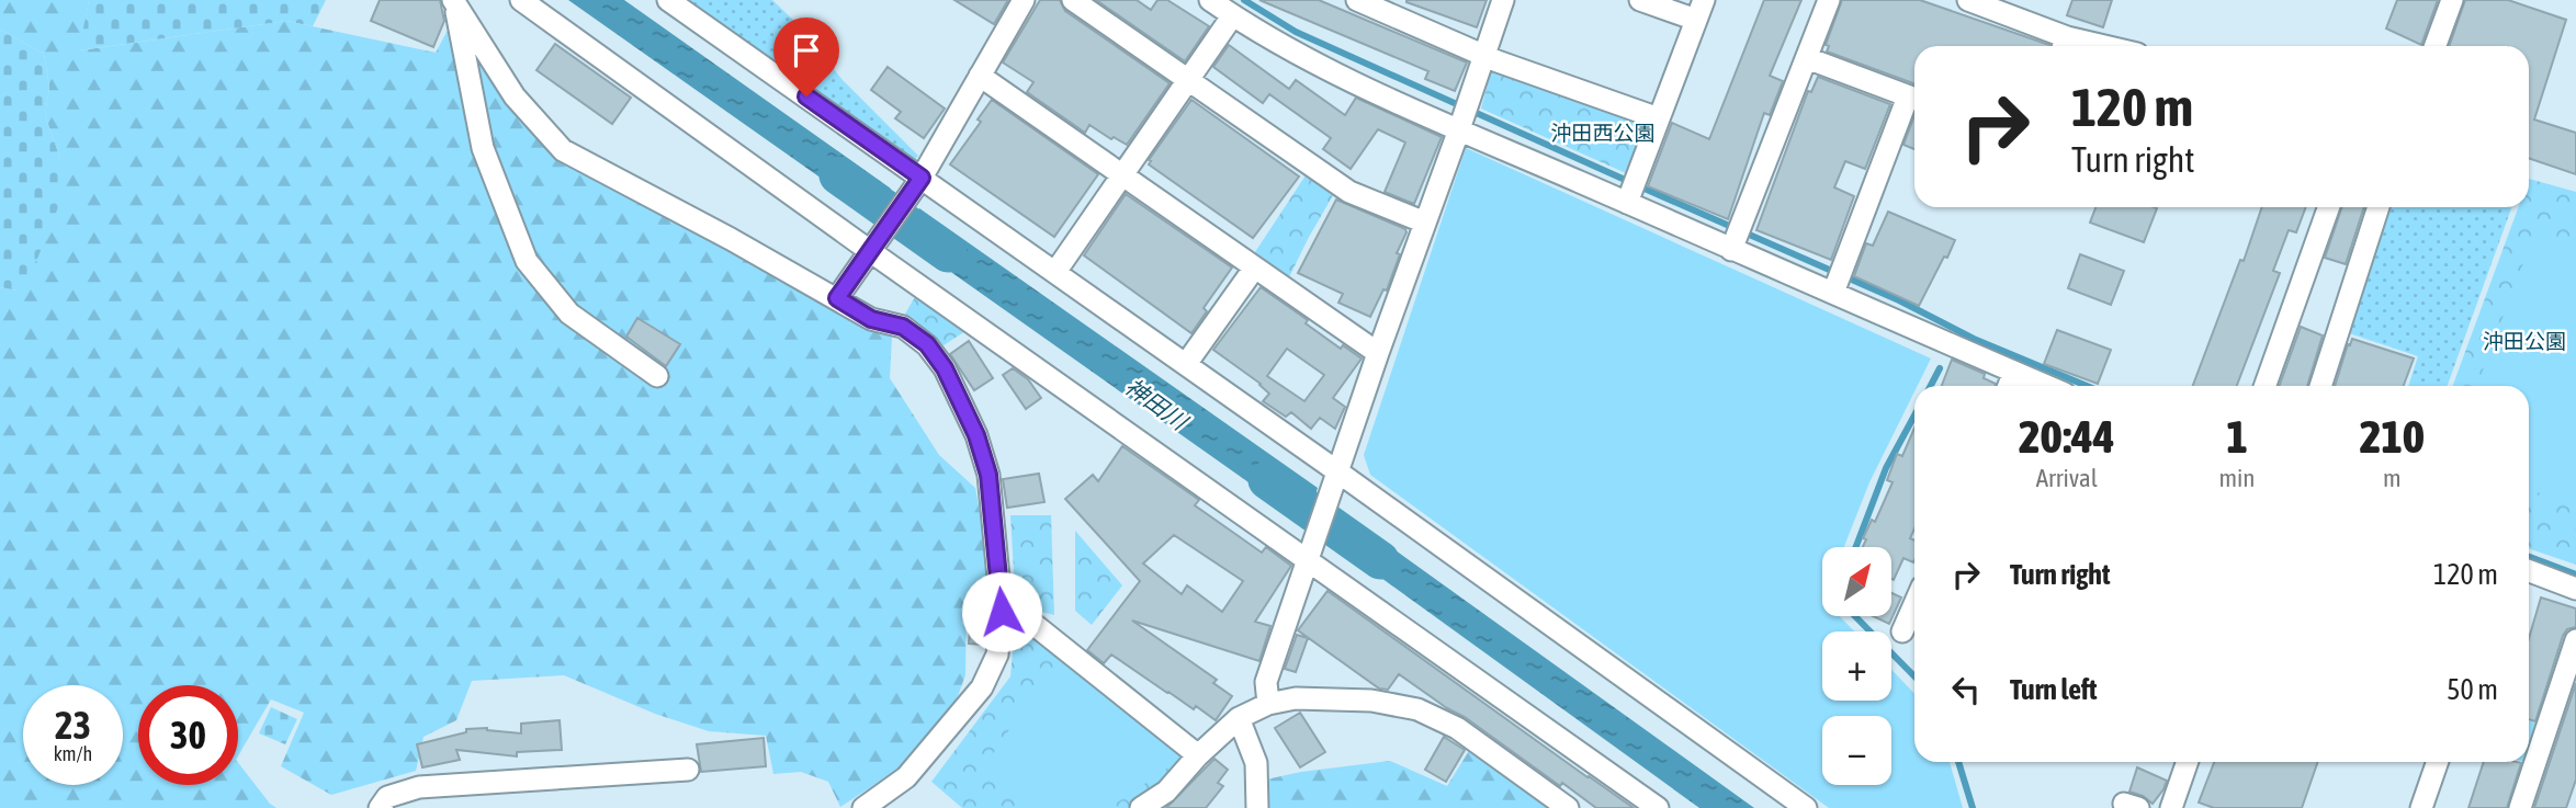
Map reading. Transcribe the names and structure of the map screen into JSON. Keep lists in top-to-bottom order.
{
  "water": ["神田川"],
  "parks": ["沖田西公園", "沖田公園"],
  "north": "top right",
  "page": {
    "turn": ["120 m", "Turn right"],
    "eta": [
      "20:44",
      "Arrival",
      "1",
      "min",
      "210",
      "m"
    ],
    "list": [
      {
        "name": "Turn right",
        "value": "120 m"
      },
      {
        "name": "Turn left",
        "value": "50 m"
      }
    ],
    "map_buttons": ["+", "−"],
    "speed": "23 km/h",
    "limit": "30"
  }
}
